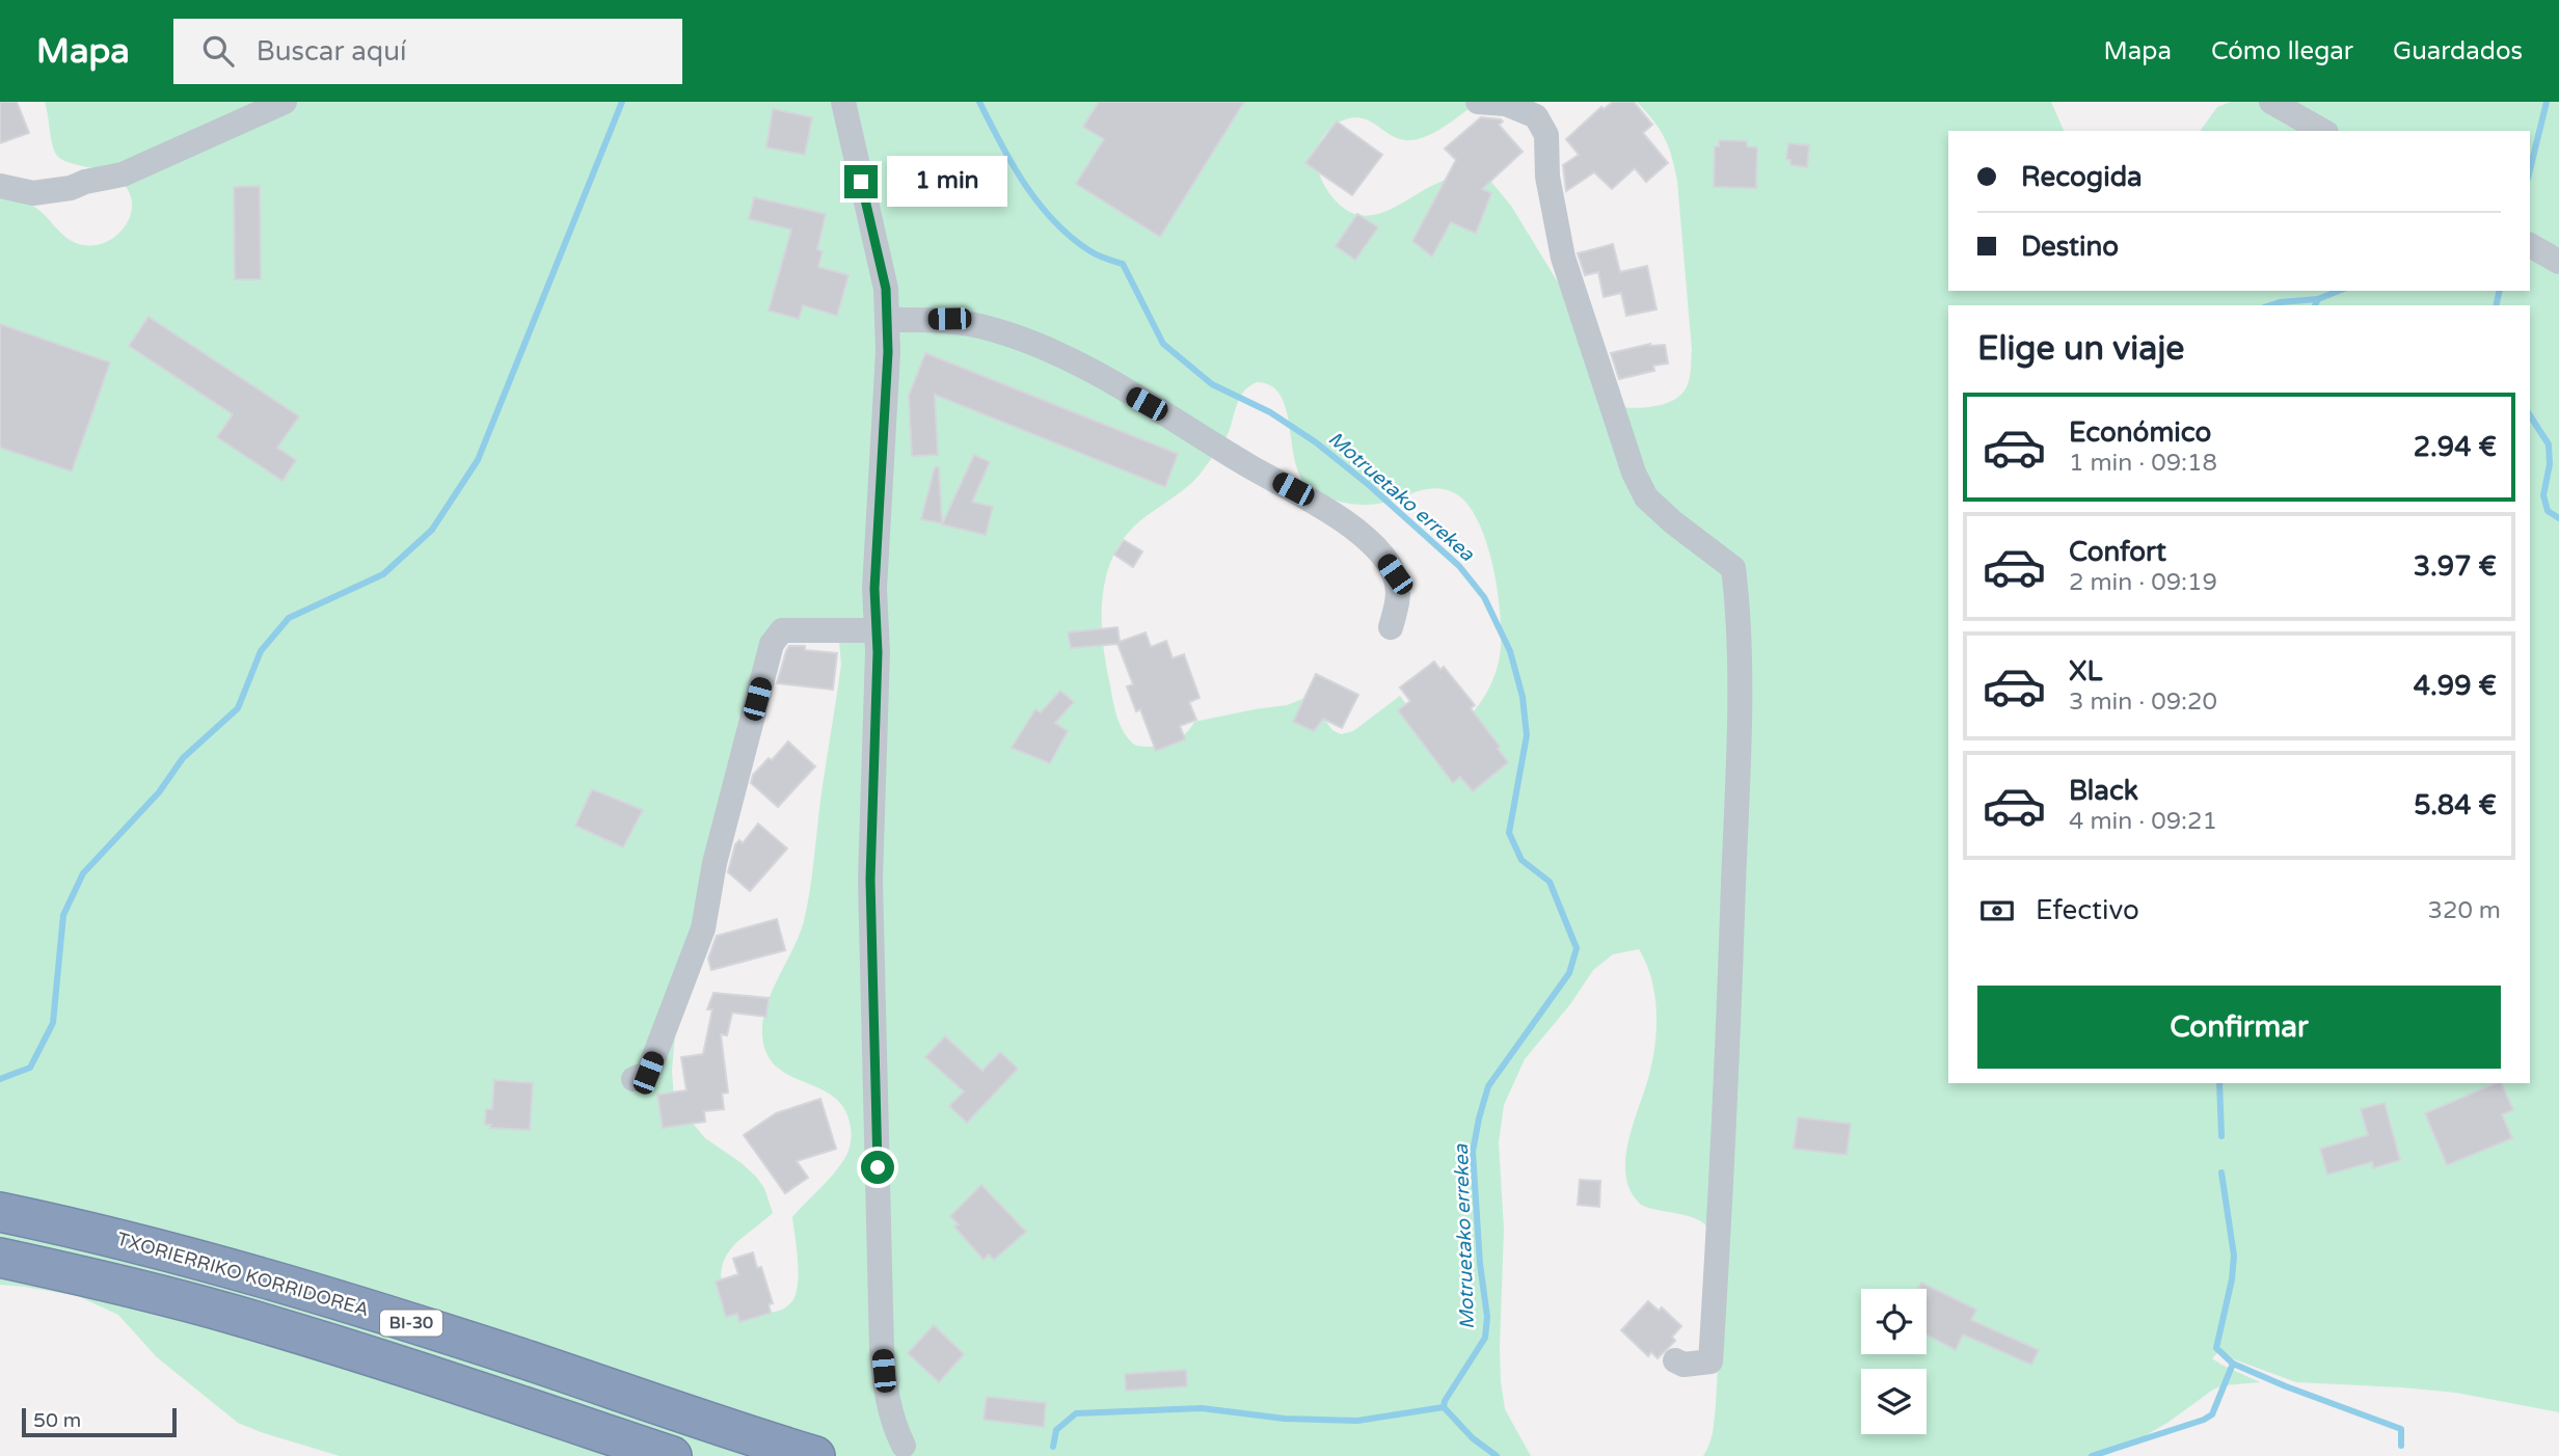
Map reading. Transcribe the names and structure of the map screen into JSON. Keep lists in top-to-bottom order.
{
  "streets": {
    "highway": ["TXORIERRIKO KORRIDOREA", "BI-30"]
  },
  "water": ["Motruetako errekea"],
  "scale_bar": "50 m",
  "page": {
    "header": "Mapa",
    "search": "Buscar aquí",
    "nav": ["Mapa", "Cómo llegar", "Guardados"],
    "banner": ["Recogida", "Destino"],
    "bubble": "1 min",
    "heading": "Elige un viaje",
    "list": [
      {
        "name": "Económico",
        "note": "1 min · 09:18",
        "value": "2.94 €"
      },
      {
        "name": "Confort",
        "note": "2 min · 09:19",
        "value": "3.97 €"
      },
      {
        "name": "XL",
        "note": "3 min · 09:20",
        "value": "4.99 €"
      },
      {
        "name": "Black",
        "note": "4 min · 09:21",
        "value": "5.84 €"
      }
    ],
    "pay": ["Efectivo", "320 m"],
    "buttons": "Confirmar",
    "scale": "50 m"
  }
}
